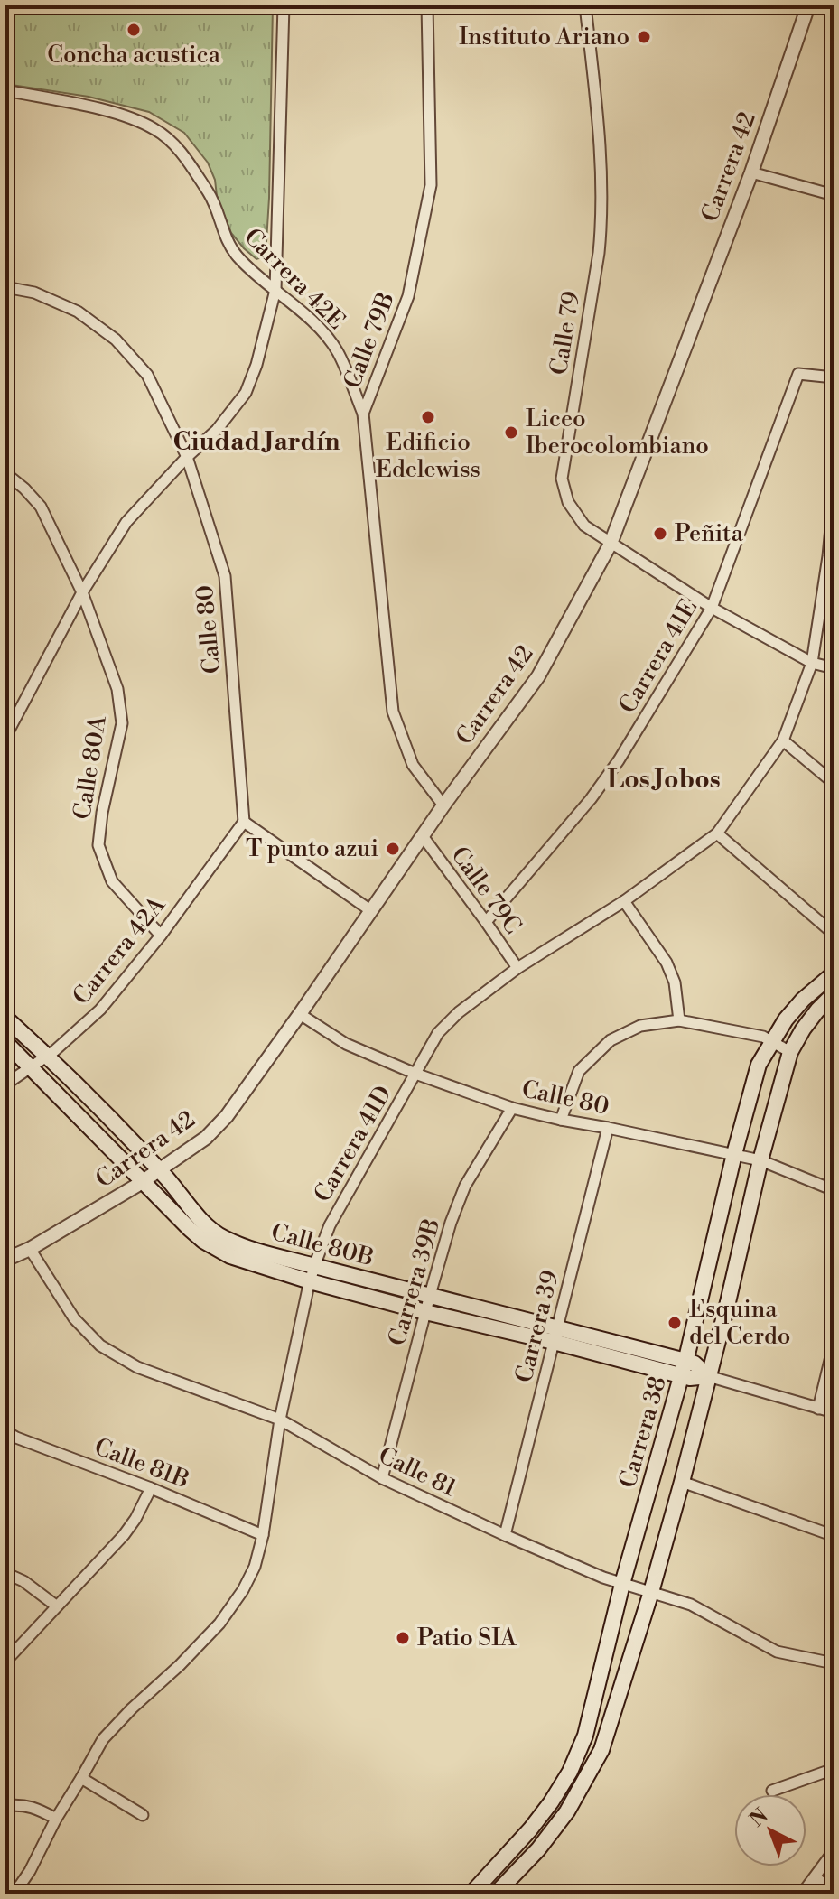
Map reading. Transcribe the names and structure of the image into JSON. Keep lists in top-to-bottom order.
{
  "streets": {
    "main road": ["Calle 80B", "Carrera 38"],
    "street": [
      "Carrera 42",
      "Carrera 42E",
      "Calle 79",
      "Calle 79B",
      "Calle 80",
      "Carrera 41E",
      "Calle 80A",
      "Calle 79C",
      "Carrera 42A",
      "Carrera 41D",
      "Carrera 39B",
      "Carrera 39",
      "Calle 81B",
      "Calle 81"
    ]
  },
  "crossings": [
    ["Carrera 42", "Calle 79"],
    ["Carrera 42", "Calle 79B"],
    ["Carrera 42", "Calle 80"],
    ["Carrera 42", "Calle 79C"],
    ["Carrera 42", "Calle 80B"],
    ["Carrera 42", "Calle 81"],
    ["Carrera 42E", "Calle 79B"],
    ["Calle 79", "Carrera 41E"],
    ["Calle 79", "Carrera 41D"],
    ["Calle 80", "Carrera 42A"],
    ["Calle 80", "Carrera 41D"],
    ["Calle 80", "Carrera 39B"],
    ["Calle 80", "Carrera 39"],
    ["Calle 80", "Carrera 38"],
    ["Carrera 41E", "Calle 79C"],
    ["Calle 80A", "Carrera 42A"],
    ["Calle 79C", "Carrera 41D"],
    ["Carrera 42A", "Calle 80B"],
    ["Carrera 41D", "Calle 80B"],
    ["Carrera 41D", "Calle 81B"],
    ["Carrera 41D", "Calle 81"],
    ["Calle 80B", "Carrera 39B"],
    ["Calle 80B", "Carrera 39"],
    ["Calle 80B", "Carrera 38"],
    ["Carrera 39B", "Calle 81"],
    ["Carrera 39", "Calle 81"],
    ["Carrera 38", "Calle 81"]
  ],
  "districts": ["Ciudad Jardín", "Los Jobos"],
  "places": [
    "Concha acustica",
    "Instituto Ariano",
    "Edificio Edelewiss",
    "Liceo Iberocolombiano",
    "Peñita",
    "T punto azui",
    "Esquina del Cerdo",
    "Patio SIA"
  ],
  "north": "top left"
}
